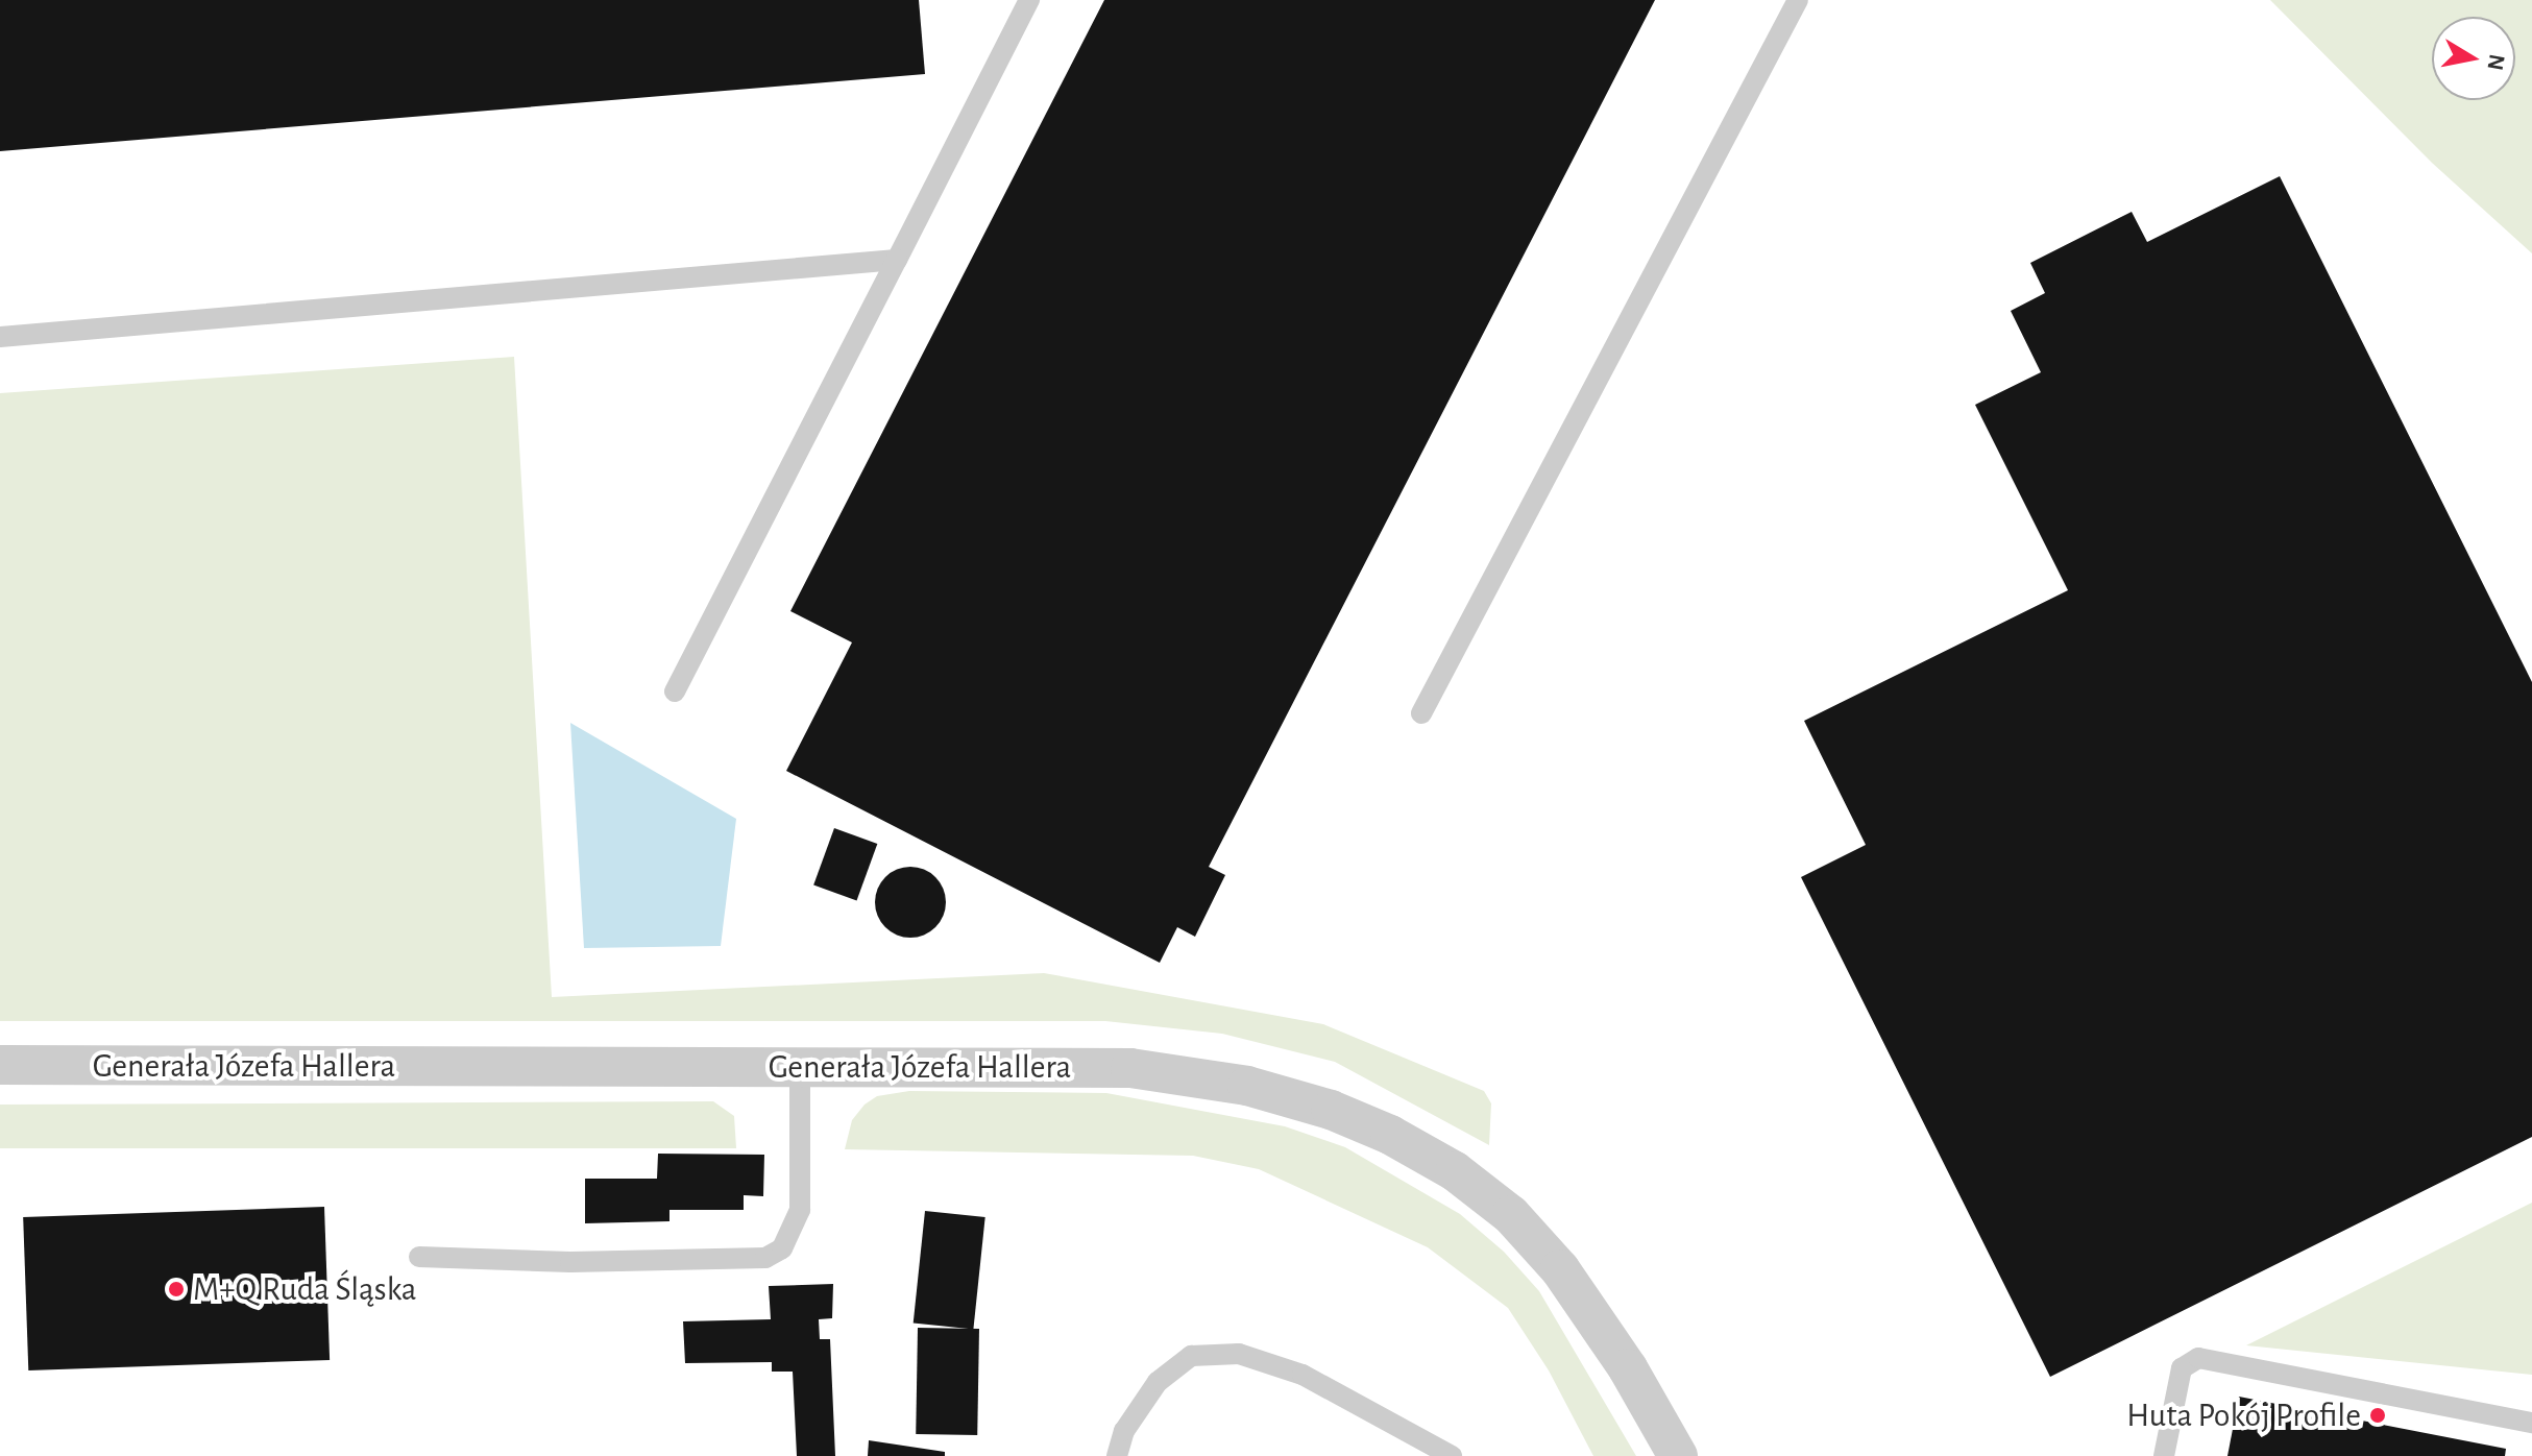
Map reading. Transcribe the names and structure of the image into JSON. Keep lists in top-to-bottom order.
{
  "streets": {
    "street": ["Generała Józefa Hallera"]
  },
  "places": ["M+Q Ruda Śląska", "Huta Pokój Profile"],
  "north": "right"
}
